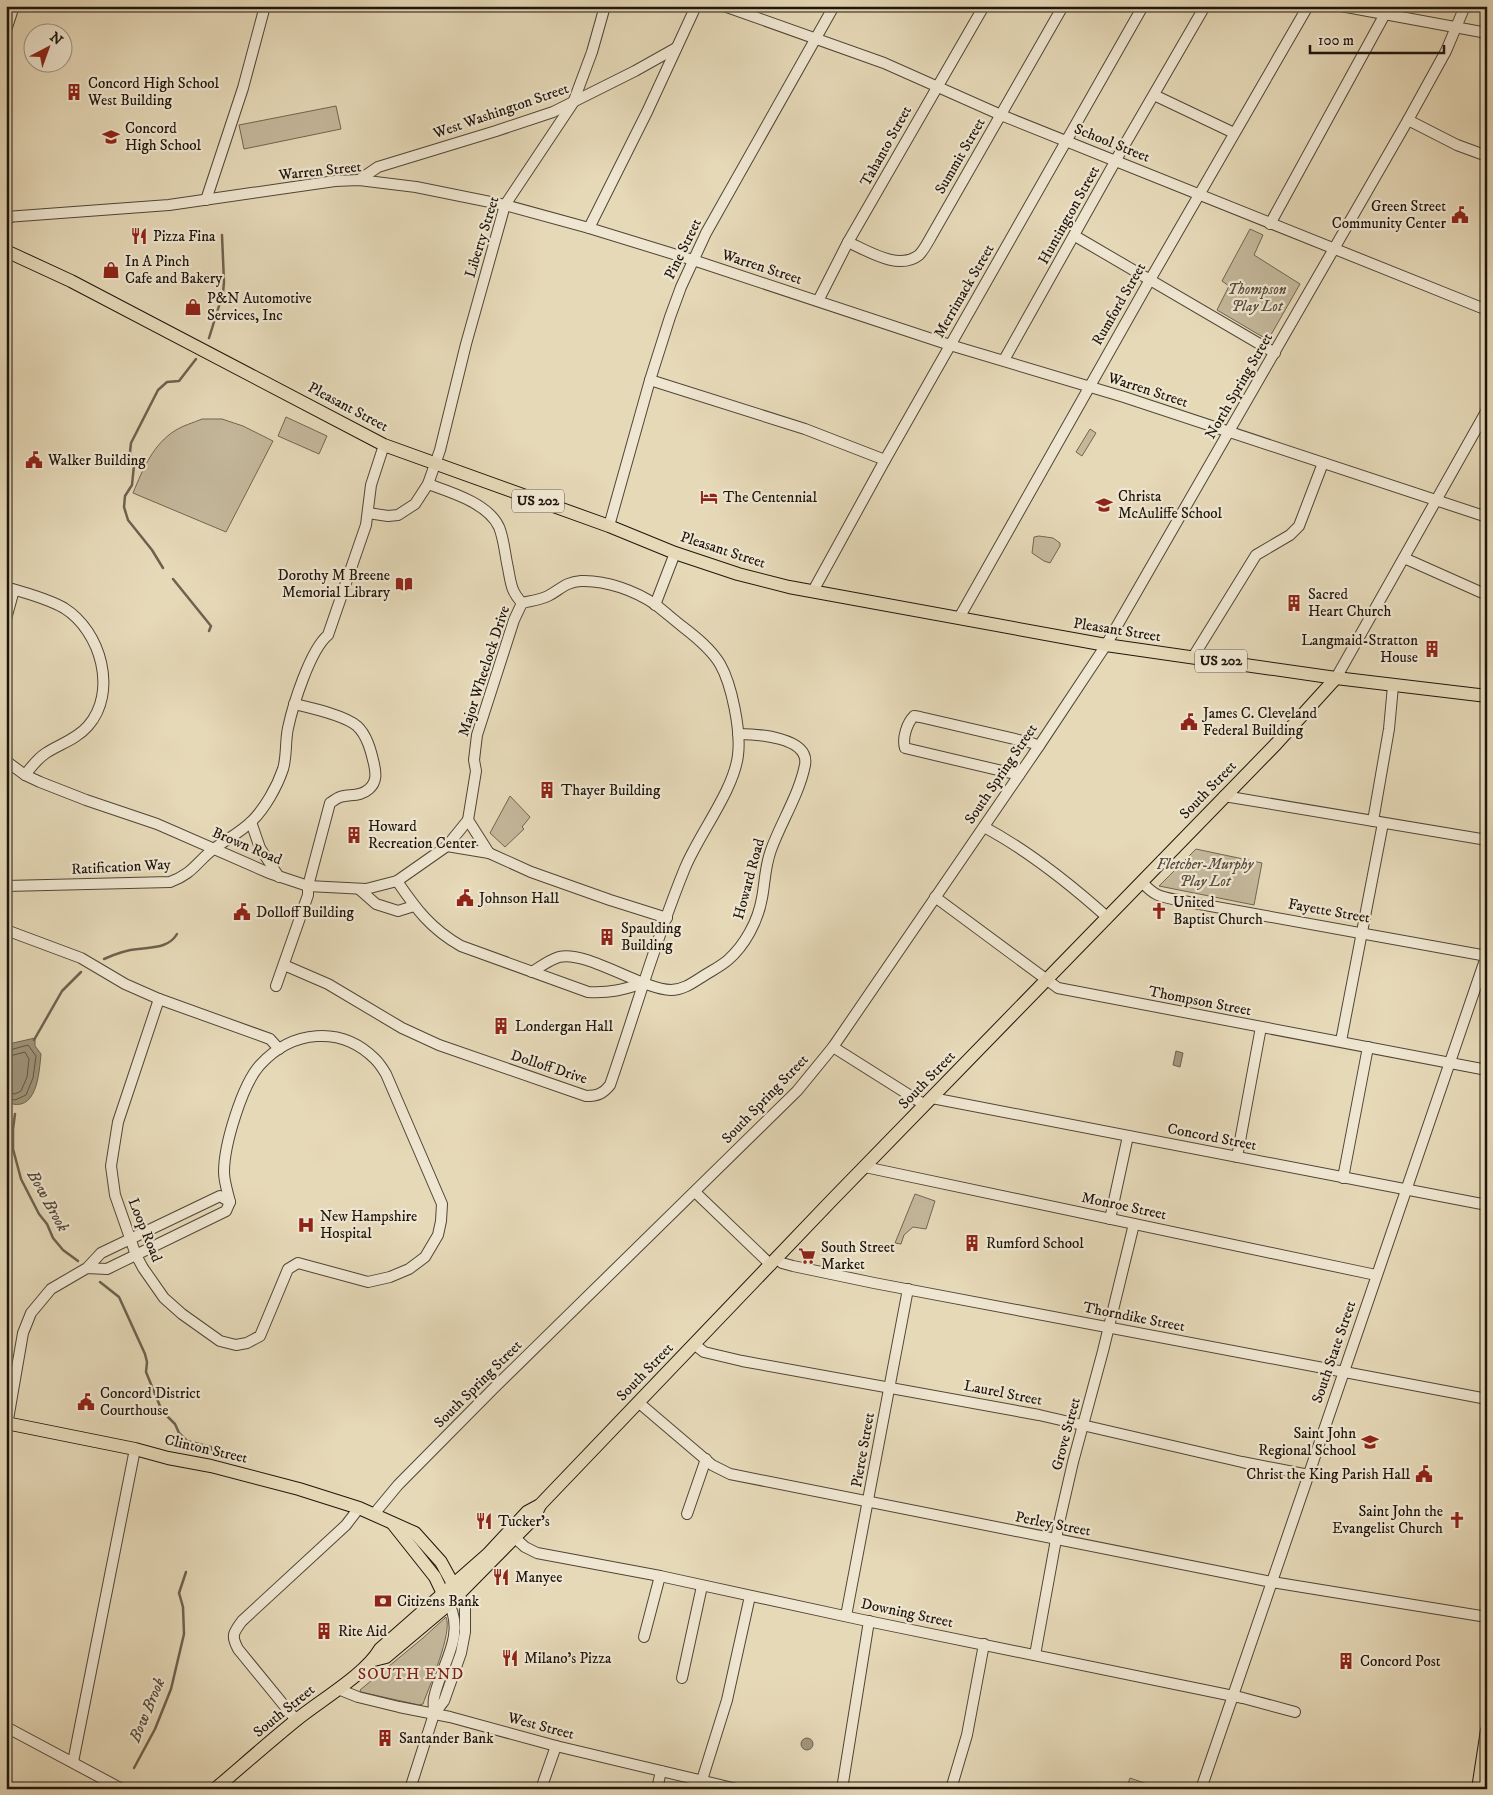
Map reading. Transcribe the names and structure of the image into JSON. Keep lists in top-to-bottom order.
{
  "streets": {
    "main road": [
      "Pleasant Street",
      "US 202",
      "South Street",
      "Clinton Street"
    ],
    "street": [
      "West Washington Street",
      "School Street",
      "Tahanto Street",
      "Summit Street",
      "Warren Street",
      "Huntington Street",
      "Liberty Street",
      "Pine Street",
      "Merrimack Street",
      "Rumford Street",
      "North Spring Street",
      "Major Wheelock Drive",
      "South Spring Street",
      "Brown Road",
      "Ratification Way",
      "Howard Road",
      "Fayette Street",
      "Thompson Street",
      "Dolloff Drive",
      "Concord Street",
      "Monroe Street",
      "Loop Road",
      "Thorndike Street",
      "South State Street",
      "Laurel Street",
      "Grove Street",
      "Pierce Street",
      "Perley Street",
      "Downing Street",
      "West Street"
    ]
  },
  "crossings": [
    ["West Washington Street", "Warren Street"],
    ["West Washington Street", "Liberty Street"],
    ["School Street", "Tahanto Street"],
    ["School Street", "Summit Street"],
    ["School Street", "Huntington Street"],
    ["School Street", "Pine Street"],
    ["School Street", "Merrimack Street"],
    ["School Street", "Rumford Street"],
    ["School Street", "North Spring Street"],
    ["Tahanto Street", "Summit Street"],
    ["Tahanto Street", "Warren Street"],
    ["Warren Street", "Huntington Street"],
    ["Warren Street", "Liberty Street"],
    ["Warren Street", "Pine Street"],
    ["Warren Street", "Merrimack Street"],
    ["Warren Street", "Rumford Street"],
    ["Warren Street", "North Spring Street"],
    ["Liberty Street", "Pleasant Street"],
    ["Liberty Street", "Ratification Way"],
    ["Pine Street", "Pleasant Street"],
    ["Merrimack Street", "Pleasant Street"],
    ["Rumford Street", "Pleasant Street"],
    ["North Spring Street", "Pleasant Street"],
    ["North Spring Street", "South Spring Street"],
    ["Pleasant Street", "South Spring Street"],
    ["Pleasant Street", "South Street"],
    ["Pleasant Street", "Ratification Way"],
    ["Major Wheelock Drive", "Brown Road"],
    ["Major Wheelock Drive", "Howard Road"],
    ["Major Wheelock Drive", "Dolloff Drive"],
    ["South Spring Street", "Thompson Street"],
    ["South Spring Street", "Concord Street"],
    ["South Spring Street", "Thorndike Street"],
    ["South Spring Street", "Clinton Street"],
    ["South Street", "Fayette Street"],
    ["South Street", "Thompson Street"],
    ["South Street", "Concord Street"],
    ["South Street", "Monroe Street"],
    ["South Street", "Thorndike Street"],
    ["South Street", "Laurel Street"],
    ["South Street", "Clinton Street"],
    ["South Street", "Perley Street"],
    ["South Street", "Downing Street"],
    ["South Street", "West Street"],
    ["Brown Road", "Ratification Way"],
    ["Howard Road", "Dolloff Drive"],
    ["Fayette Street", "South State Street"],
    ["Thompson Street", "South State Street"],
    ["Concord Street", "South State Street"],
    ["Monroe Street", "South State Street"],
    ["Monroe Street", "Grove Street"],
    ["Thorndike Street", "South State Street"],
    ["Thorndike Street", "Grove Street"],
    ["Thorndike Street", "Pierce Street"],
    ["South State Street", "Laurel Street"],
    ["South State Street", "Perley Street"],
    ["South State Street", "Downing Street"],
    ["Laurel Street", "Grove Street"],
    ["Laurel Street", "Pierce Street"],
    ["Grove Street", "Perley Street"],
    ["Grove Street", "Downing Street"],
    ["Pierce Street", "Perley Street"],
    ["Pierce Street", "Downing Street"]
  ],
  "districts": ["SOUTH END"],
  "water": ["Bow Brook"],
  "parks": ["Thompson Play Lot", "Fletcher-Murphy Play Lot"],
  "places": {
    "building": [
      "Concord High School West Building",
      "Sacred Heart Church",
      "Langmaid-Stratton House",
      "Thayer Building",
      "Howard Recreation Center",
      "Spaulding Building",
      "Londergan Hall",
      "Rumford School",
      "Rite Aid",
      "Concord Post",
      "Santander Bank"
    ],
    "school or university": ["Concord High School", "Christa McAuliffe School", "Saint John Regional School"],
    "public building": [
      "Green Street Community Center",
      "Walker Building",
      "James C. Cleveland Federal Building",
      "Johnson Hall",
      "Dolloff Building",
      "Concord District Courthouse",
      "Christ the King Parish Hall"
    ],
    "restaurant": [
      "Pizza Fina",
      "Tucker's",
      "Manyee",
      "Milano's Pizza"
    ],
    "shop": ["In A Pinch Cafe and Bakery", "P&N Automotive Services, Inc"],
    "hotel": ["The Centennial"],
    "library": ["Dorothy M Breene Memorial Library"],
    "church": ["United Baptist Church", "Saint John the Evangelist Church"],
    "hospital": ["New Hampshire Hospital"],
    "supermarket": ["South Street Market"],
    "bank": ["Citizens Bank"]
  },
  "scale_bar": "100 m",
  "north": "top right"
}
